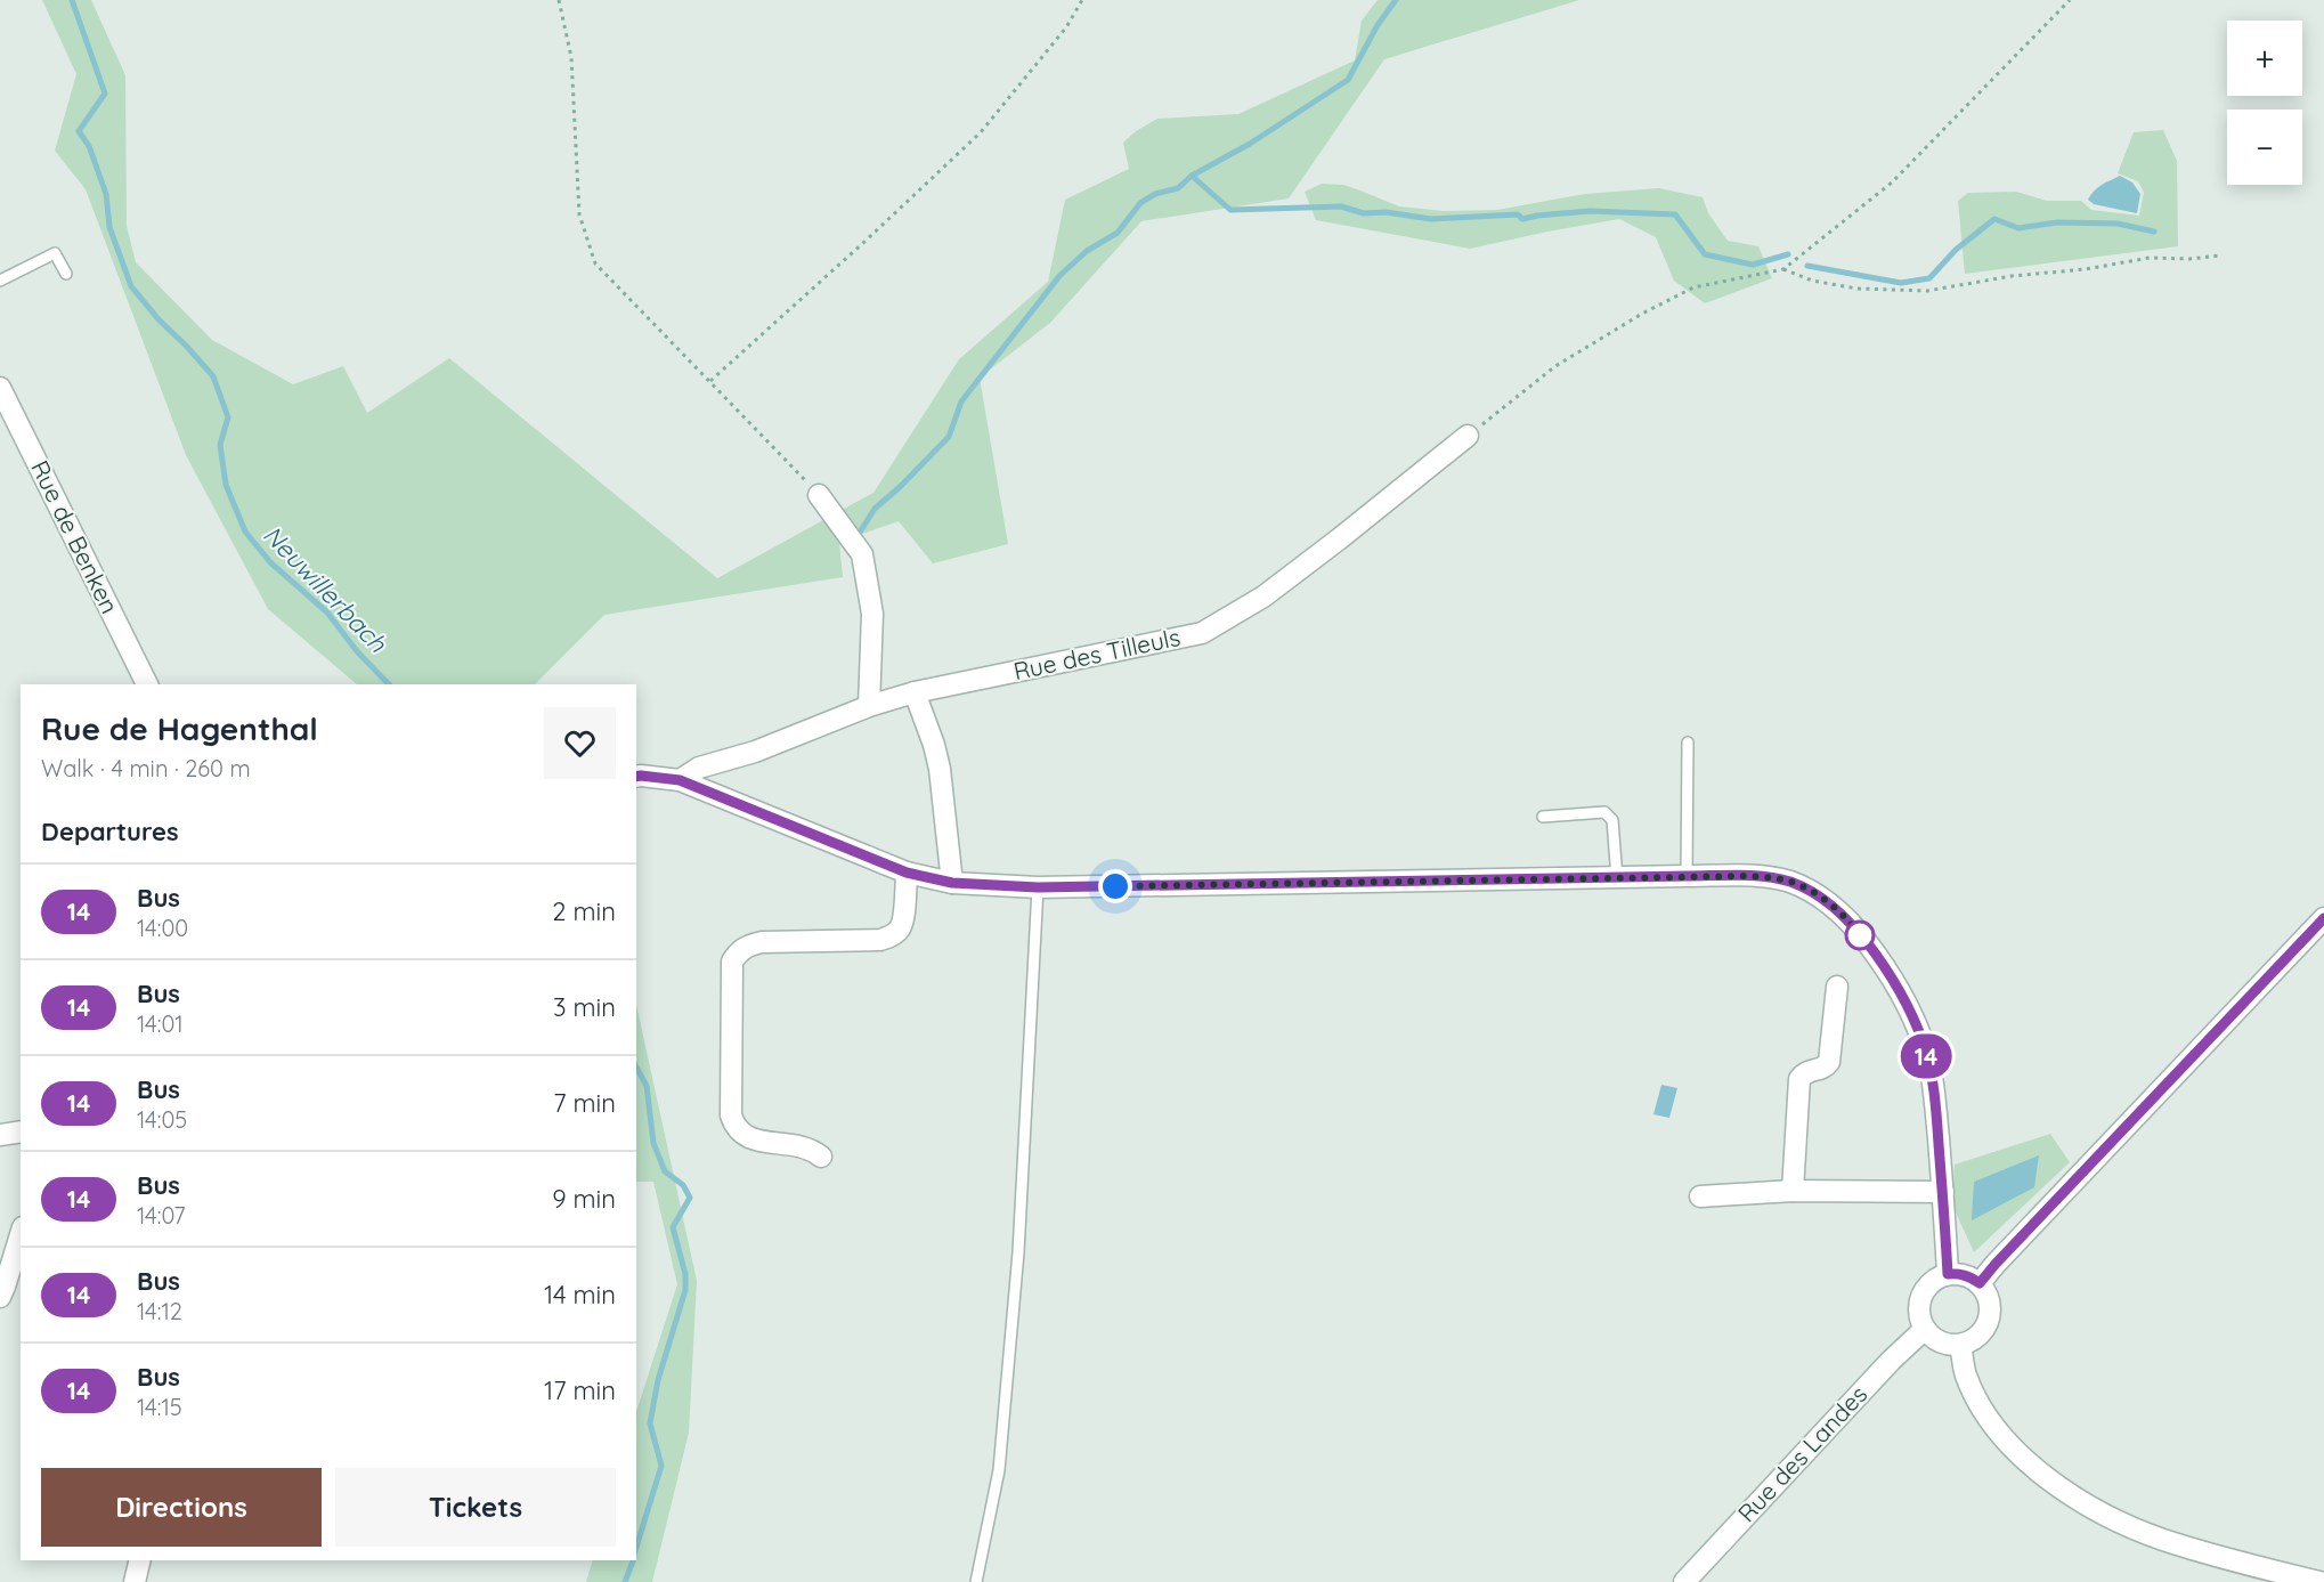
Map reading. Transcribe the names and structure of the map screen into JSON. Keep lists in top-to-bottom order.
{
  "streets": {
    "street": ["Rue de Benken", "Rue des Tilleuls", "Rue des Landes"]
  },
  "water": ["Neuwillerbach"],
  "lines": ["bus line 14"],
  "page": {
    "on_map": "14",
    "map_buttons": ["+", "−"],
    "heading": [
      ["Rue de Hagenthal", "Walk · 4 min · 260 m"],
      "Departures"
    ],
    "list": [
      {
        "mark": "14",
        "name": "Bus",
        "note": "14:00",
        "value": "2 min"
      },
      {
        "mark": "14",
        "name": "Bus",
        "note": "14:01",
        "value": "3 min"
      },
      {
        "mark": "14",
        "name": "Bus",
        "note": "14:05",
        "value": "7 min"
      },
      {
        "mark": "14",
        "name": "Bus",
        "note": "14:07",
        "value": "9 min"
      },
      {
        "mark": "14",
        "name": "Bus",
        "note": "14:12",
        "value": "14 min"
      },
      {
        "mark": "14",
        "name": "Bus",
        "note": "14:15",
        "value": "17 min"
      }
    ],
    "buttons": ["Directions", "Tickets"]
  }
}
